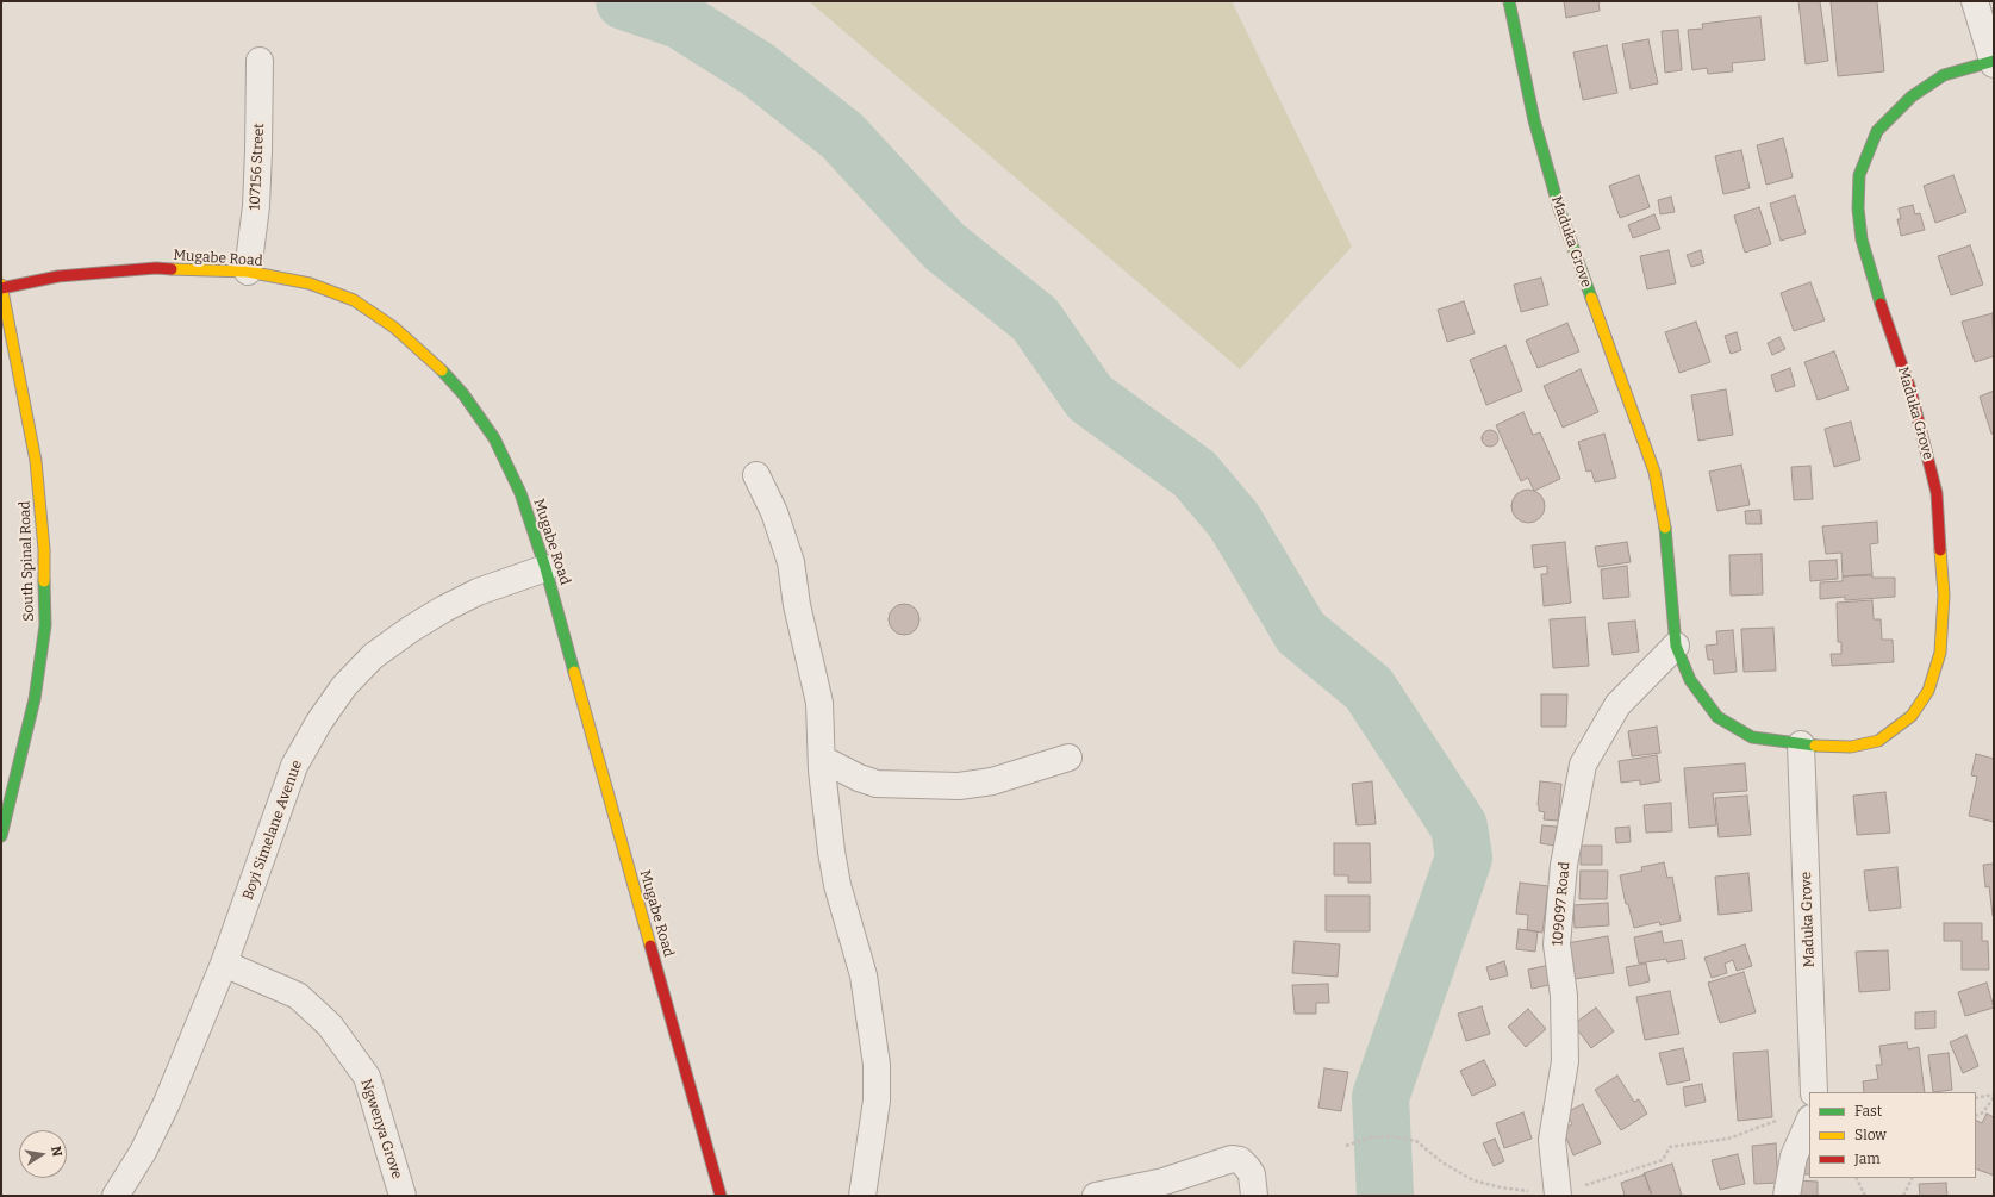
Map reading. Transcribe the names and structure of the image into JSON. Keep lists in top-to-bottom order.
{
  "streets": {
    "street": [
      "107156 Street",
      "Maduka Grove",
      "Mugabe Road",
      "South Spinal Road",
      "Boyi Simelane Avenue",
      "109097 Road",
      "Ngwenya Grove"
    ]
  },
  "crossings": [
    ["107156 Street", "Mugabe Road"],
    ["Maduka Grove", "109097 Road"],
    ["Mugabe Road", "South Spinal Road"],
    ["Mugabe Road", "Boyi Simelane Avenue"],
    ["Boyi Simelane Avenue", "Ngwenya Grove"]
  ],
  "legend": ["Fast", "Slow", "Jam"],
  "north": "right"
}
